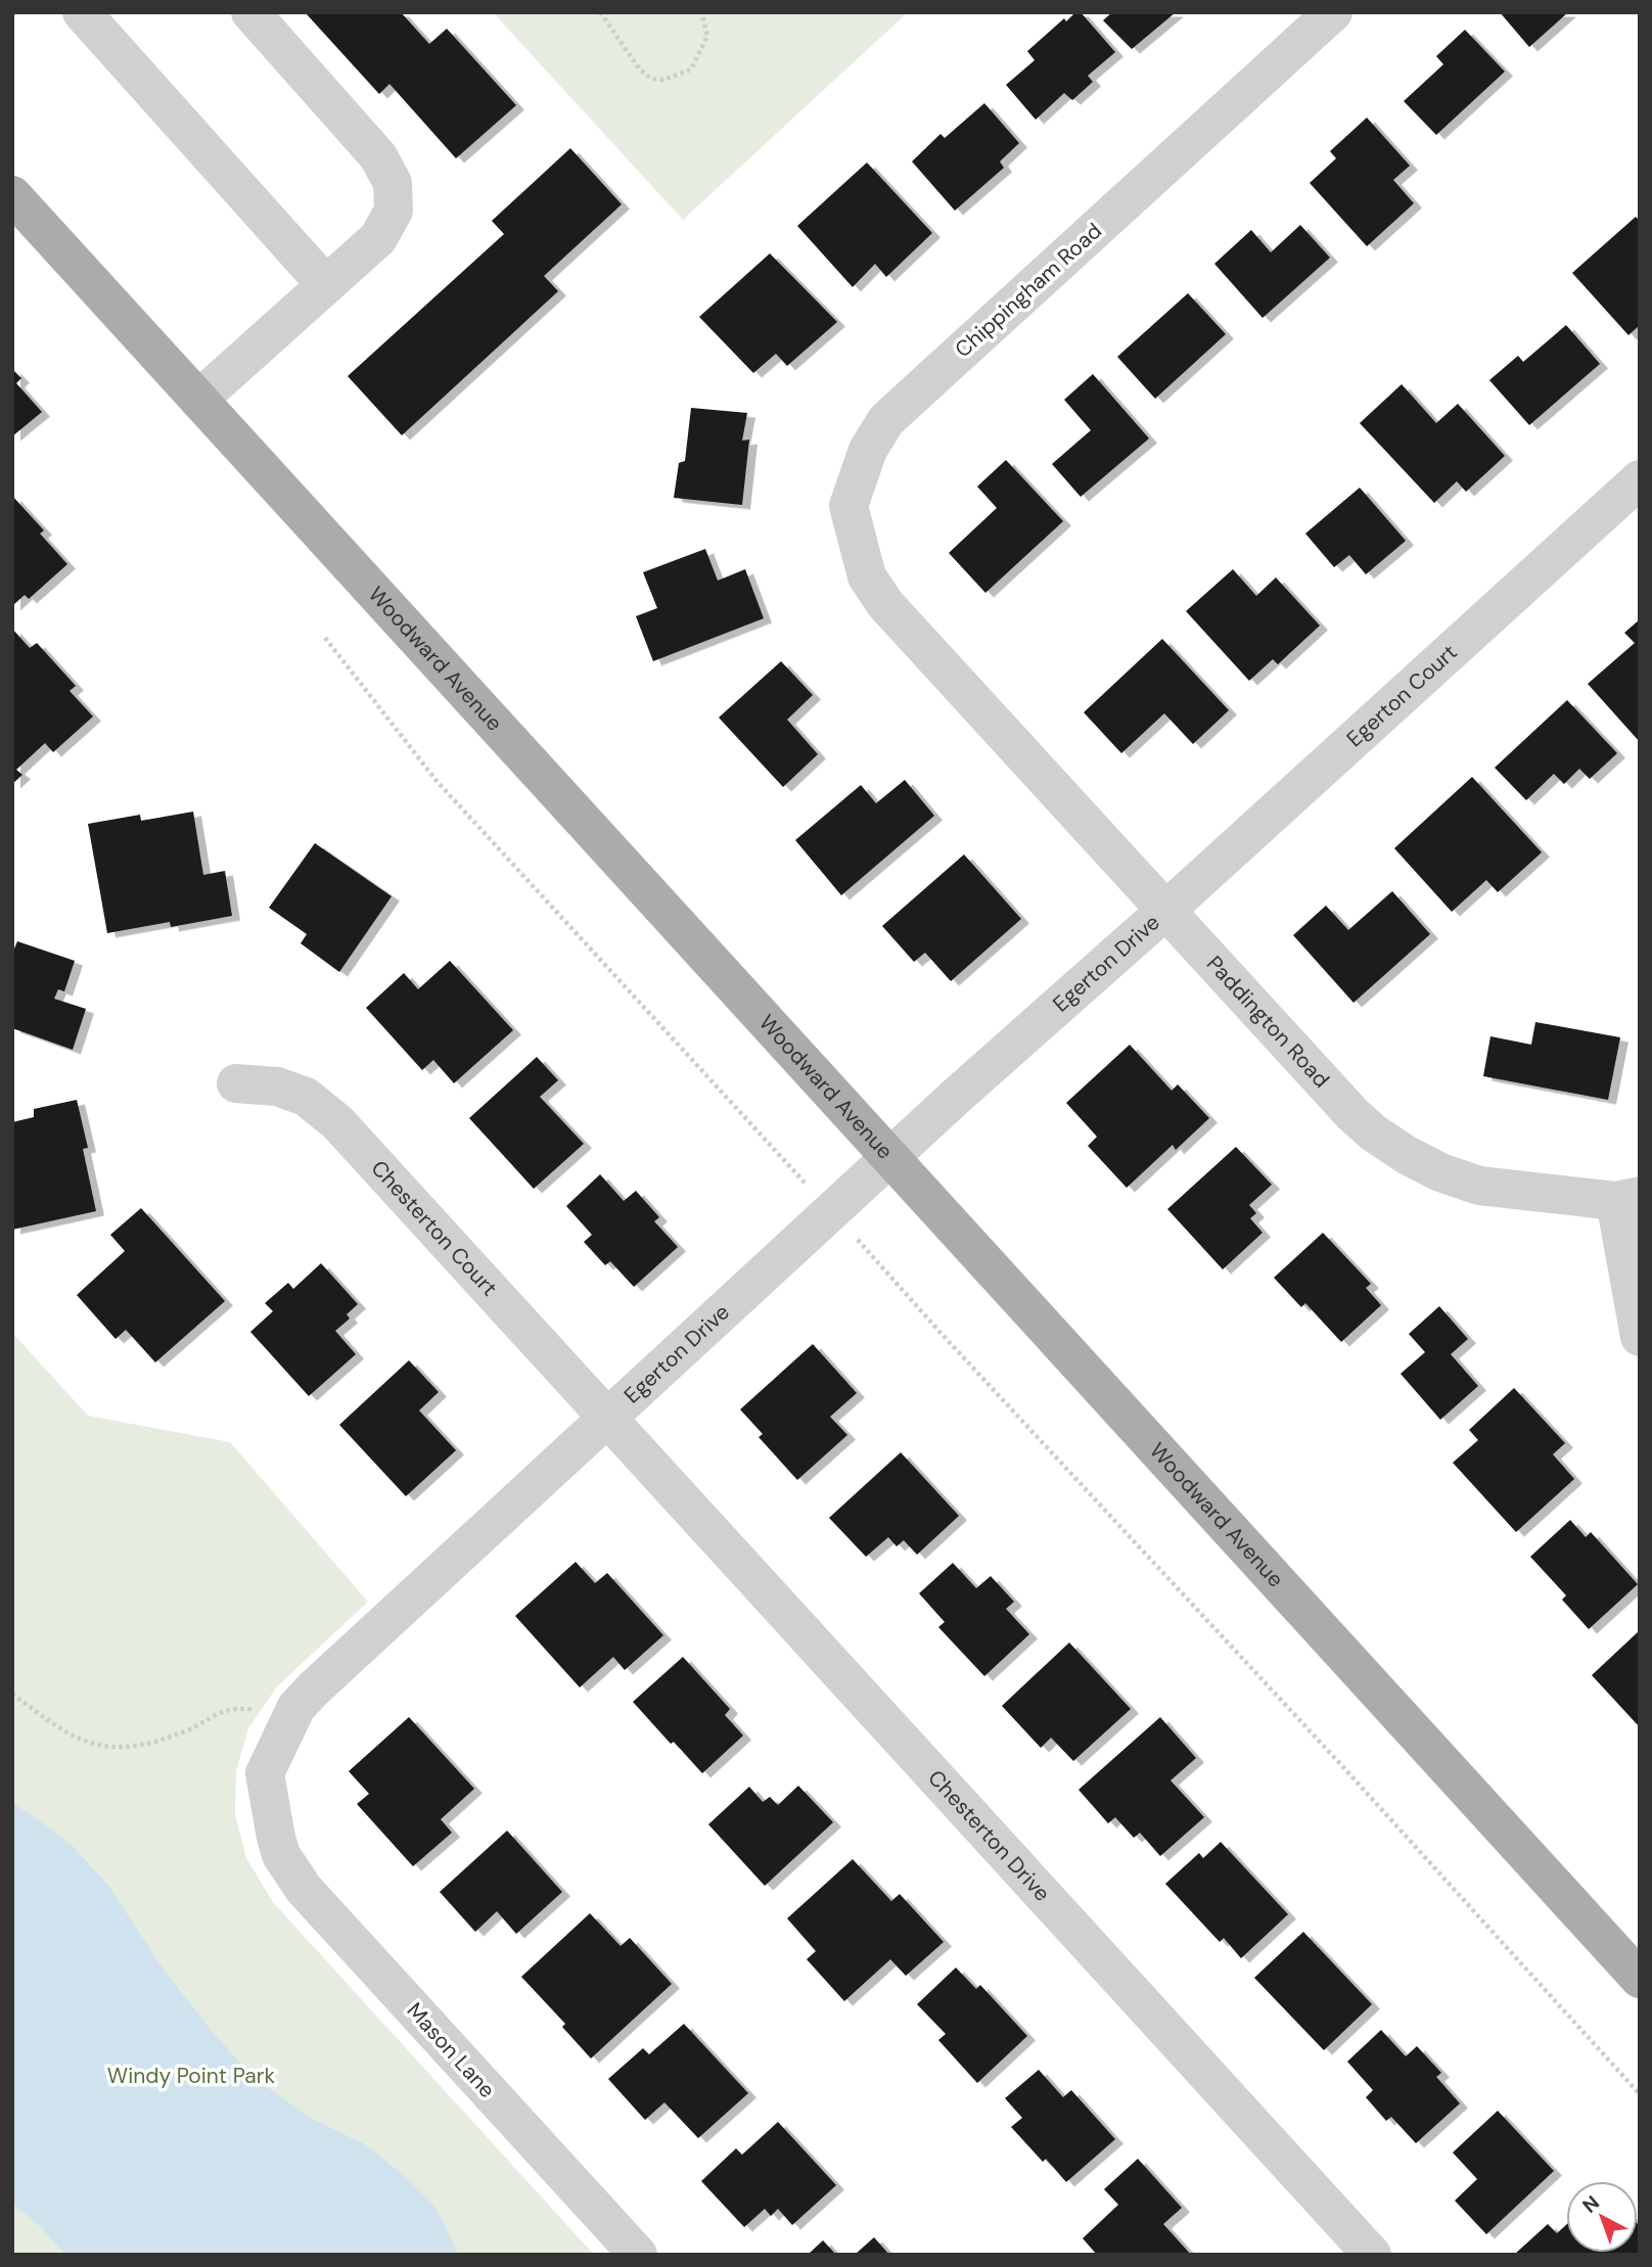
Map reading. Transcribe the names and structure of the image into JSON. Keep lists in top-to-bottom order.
{
  "streets": {
    "main road": ["Woodward Avenue"],
    "street": [
      "Chippingham Road",
      "Egerton Court",
      "Egerton Drive",
      "Paddington Road",
      "Chesterton Court",
      "Chesterton Drive",
      "Mason Lane"
    ]
  },
  "crossings": [
    ["Chippingham Road", "Paddington Road"],
    ["Woodward Avenue", "Egerton Drive"],
    ["Egerton Court", "Egerton Drive"],
    ["Egerton Court", "Paddington Road"],
    ["Egerton Drive", "Paddington Road"],
    ["Egerton Drive", "Chesterton Court"],
    ["Egerton Drive", "Chesterton Drive"],
    ["Egerton Drive", "Mason Lane"],
    ["Chesterton Court", "Chesterton Drive"]
  ],
  "parks": ["Windy Point Park"],
  "north": "top left"
}
